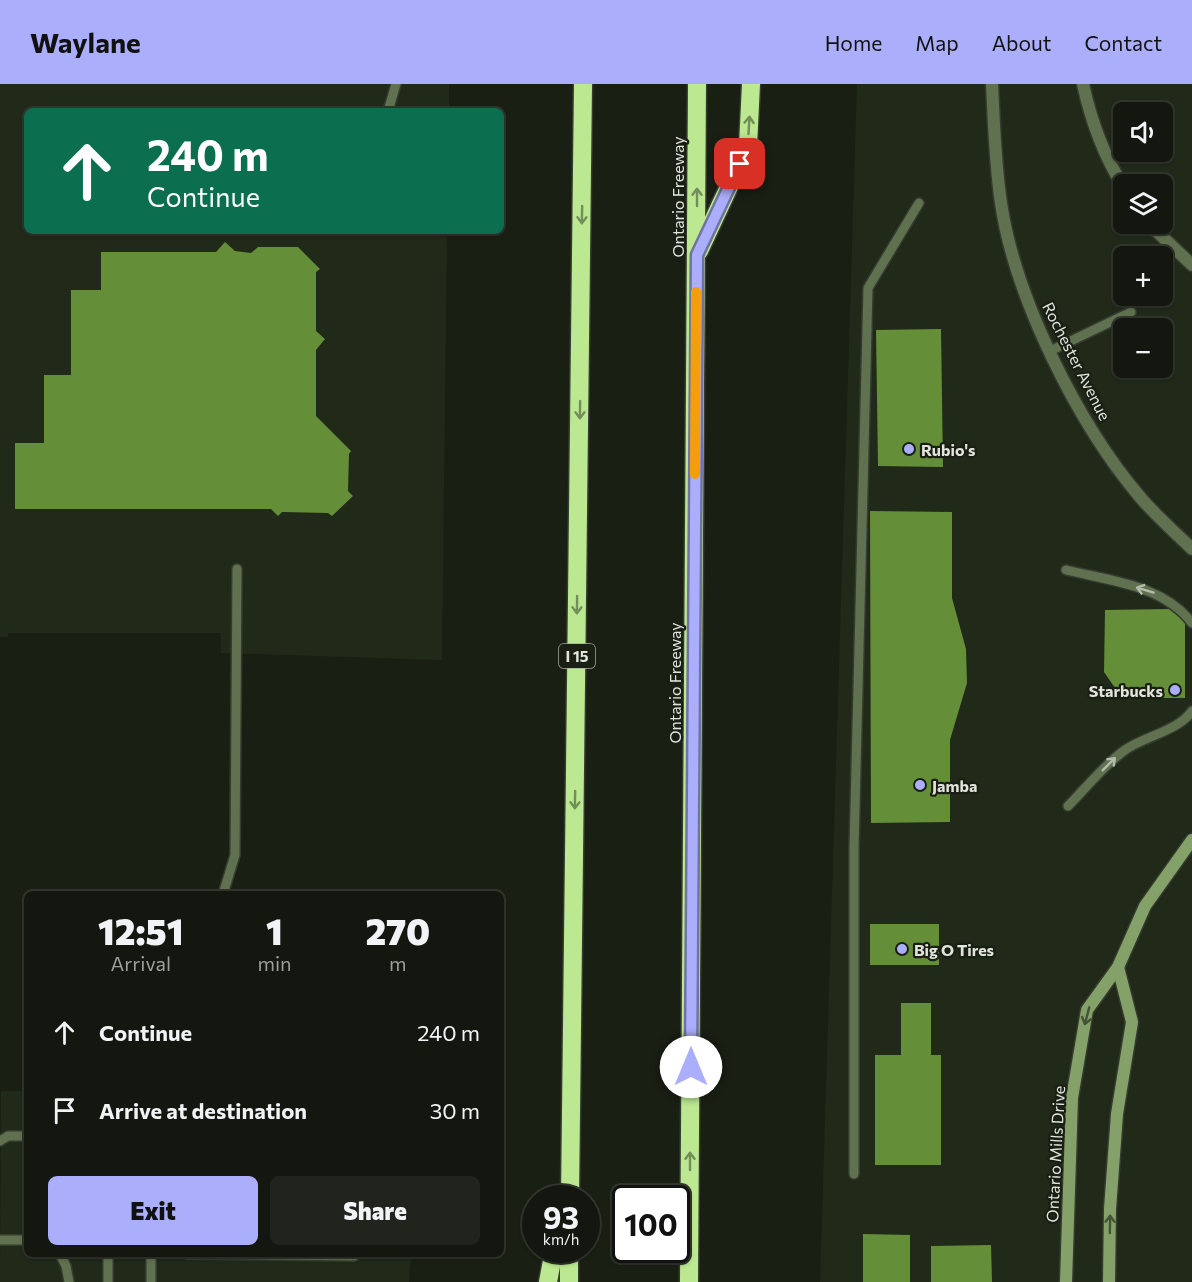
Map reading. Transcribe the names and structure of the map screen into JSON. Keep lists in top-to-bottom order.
{
  "streets": {
    "highway": ["Ontario Freeway", "I 15"],
    "street": ["Rochester Avenue", "Ontario Mills Drive"]
  },
  "places": [
    "Rubio's",
    "Starbucks",
    "Jamba",
    "Big O Tires"
  ],
  "page": {
    "header": "Waylane",
    "nav": [
      "Home",
      "Map",
      "About",
      "Contact"
    ],
    "map_buttons": ["+", "−"],
    "turn": ["240 m", "Continue"],
    "eta": [
      "12:51",
      "Arrival",
      "1",
      "min",
      "270",
      "m"
    ],
    "list": [
      {
        "name": "Continue",
        "value": "240 m"
      },
      {
        "name": "Arrive at destination",
        "value": "30 m"
      }
    ],
    "buttons": ["Exit", "Share"],
    "speed": "93 km/h",
    "limit": "100"
  }
}
